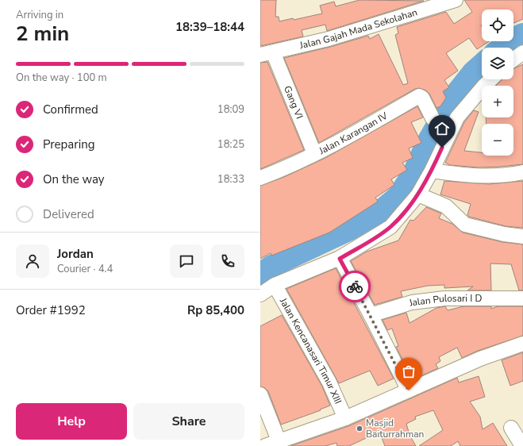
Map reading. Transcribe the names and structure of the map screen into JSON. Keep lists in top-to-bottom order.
{
  "streets": {
    "street": [
      "Jalan Gajah Mada Sekolahan",
      "Gang VI",
      "Jalan Karangan IV",
      "Jalan Pulosari I D",
      "Jalan Kencanasari Timur XIII"
    ]
  },
  "crossings": [
    ["Jalan Gajah Mada Sekolahan", "Gang VI"],
    ["Gang VI", "Jalan Karangan IV"]
  ],
  "places": ["Masjid Baiturrahman"],
  "page": {
    "heading": ["2 min", "Arriving in", "18:39–18:44"],
    "panel": [
      "Jordan",
      "Courier · 4.4",
      "Order #1992",
      "Rp 85,400"
    ],
    "map_buttons": ["+", "−"],
    "bar": "On the way · 100 m",
    "list": [
      ["Confirmed", "18:09"],
      ["Preparing", "18:25"],
      ["On the way", "18:33"],
      "Delivered"
    ],
    "buttons": ["Help", "Share"]
  }
}
